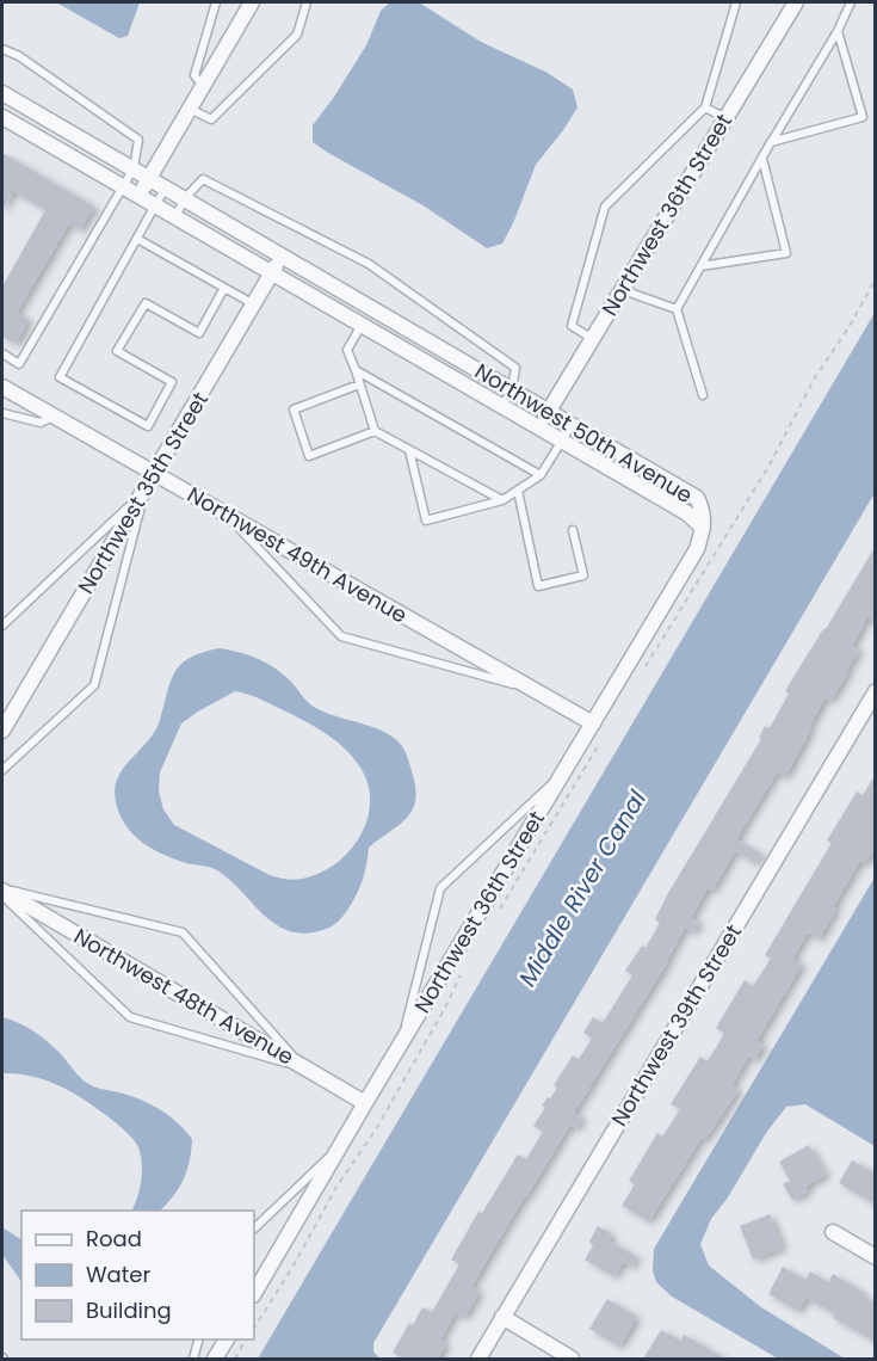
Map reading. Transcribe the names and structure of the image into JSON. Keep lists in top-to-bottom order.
{
  "streets": {
    "street": [
      "Northwest 36th Street",
      "Northwest 50th Avenue",
      "Northwest 35th Street",
      "Northwest 49th Avenue",
      "Northwest 48th Avenue",
      "Northwest 39th Street"
    ]
  },
  "crossings": [
    ["Northwest 36th Street", "Northwest 50th Avenue"],
    ["Northwest 36th Street", "Northwest 49th Avenue"],
    ["Northwest 36th Street", "Northwest 48th Avenue"],
    ["Northwest 50th Avenue", "Northwest 35th Street"],
    ["Northwest 35th Street", "Northwest 49th Avenue"]
  ],
  "water": ["Middle River Canal"],
  "legend": ["Road", "Water", "Building"]
}
